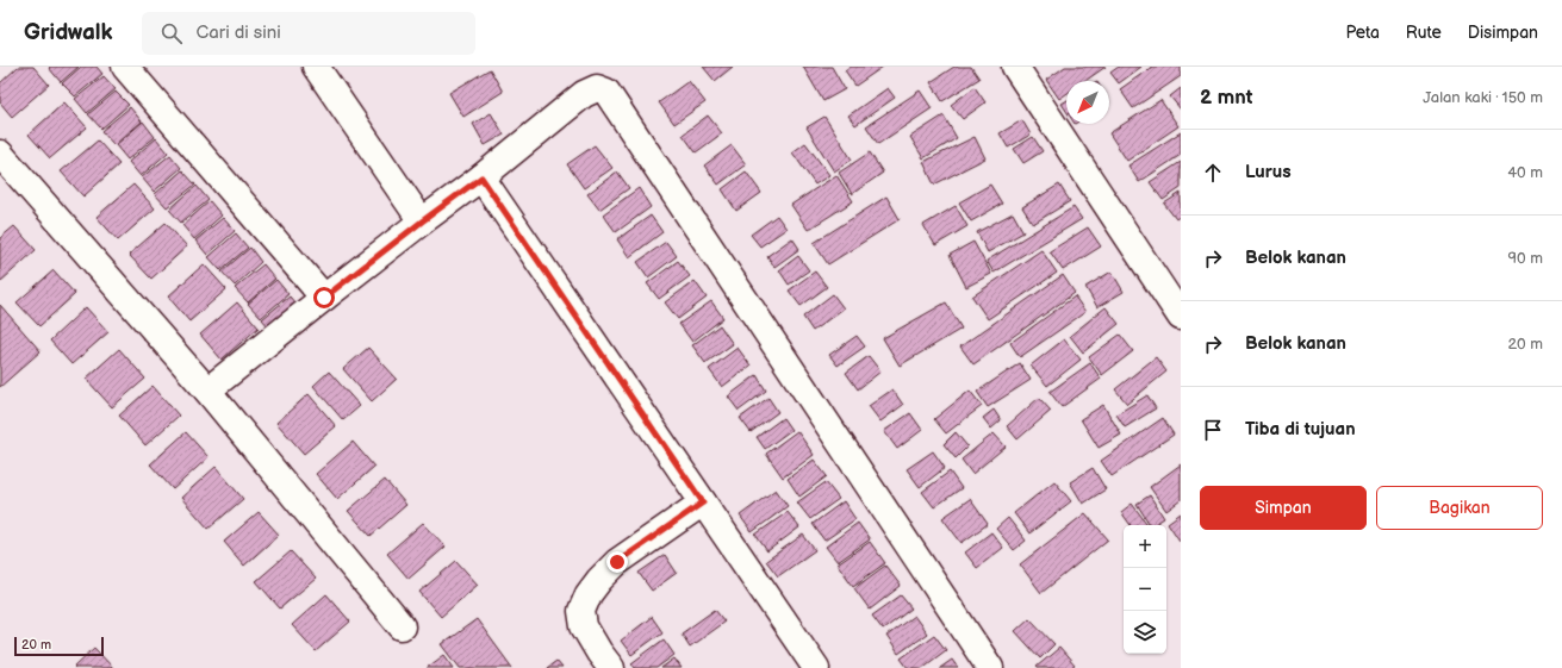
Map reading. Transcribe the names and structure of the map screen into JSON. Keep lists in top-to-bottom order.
{
  "scale_bar": "20 m",
  "north": "bottom left",
  "page": {
    "header": "Gridwalk",
    "search": "Cari di sini",
    "nav": ["Peta", "Rute", "Disimpan"],
    "heading": ["2 mnt", "Jalan kaki · 150 m"],
    "list": [
      ["Lurus", "40 m"],
      ["Belok kanan", "90 m"],
      ["Belok kanan", "20 m"],
      "Tiba di tujuan"
    ],
    "buttons": ["Simpan", "Bagikan"],
    "map_buttons": ["+", "−"],
    "scale": "20 m"
  }
}
